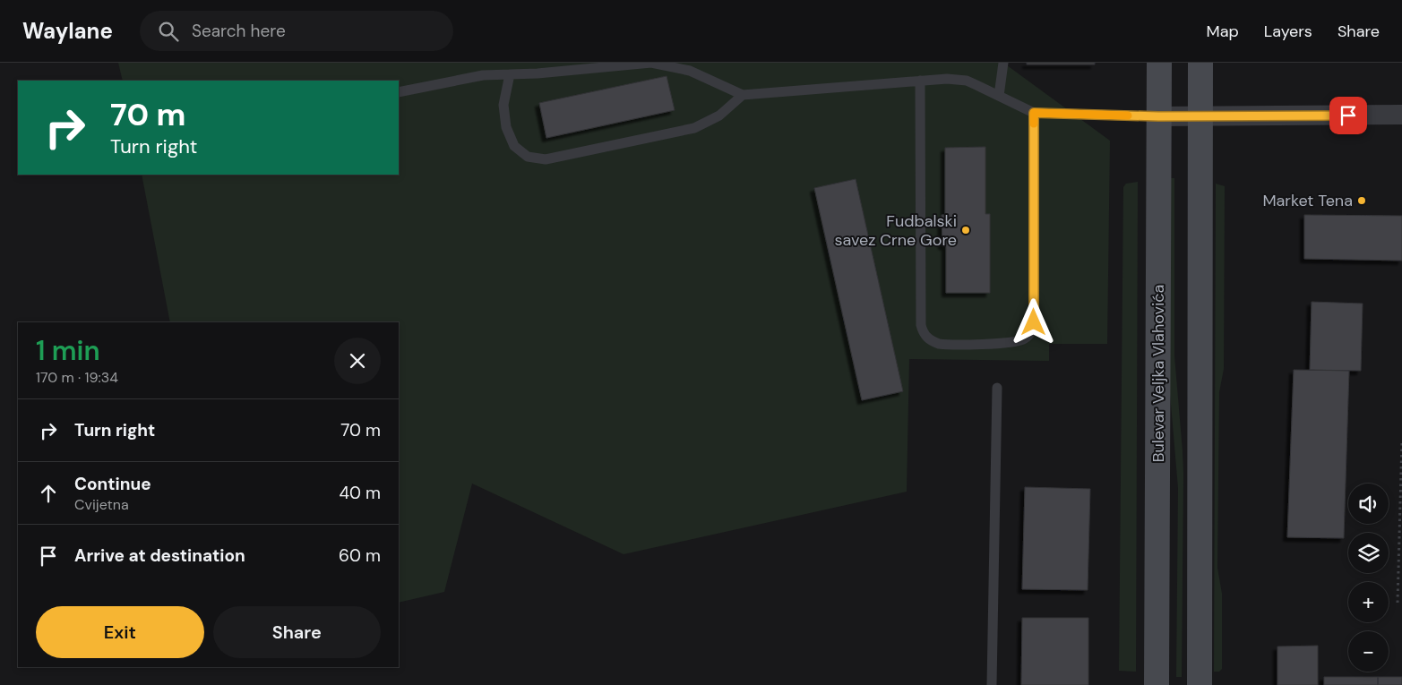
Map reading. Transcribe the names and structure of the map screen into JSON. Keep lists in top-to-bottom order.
{
  "streets": {
    "main road": ["Bulevar Veljka Vlahovića"]
  },
  "places": ["Market Tena", "Fudbalski savez Crne Gore"],
  "page": {
    "header": "Waylane",
    "search": "Search here",
    "nav": ["Map", "Layers", "Share"],
    "turn": ["70 m", "Turn right"],
    "heading": ["1 min", "170 m · 19:34"],
    "list": [
      {
        "name": "Turn right",
        "value": "70 m"
      },
      {
        "name": "Continue",
        "note": "Cvijetna",
        "value": "40 m"
      },
      {
        "name": "Arrive at destination",
        "value": "60 m"
      }
    ],
    "map_buttons": ["+", "−"],
    "buttons": ["Exit", "Share"]
  }
}
